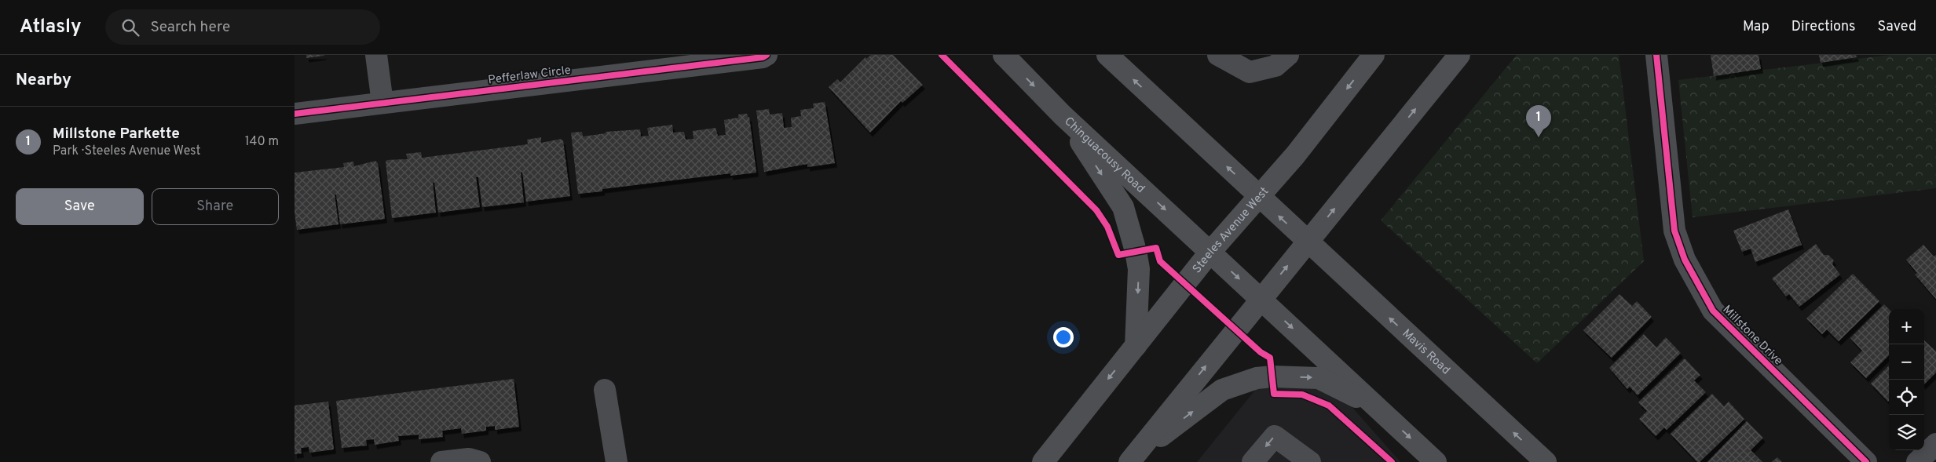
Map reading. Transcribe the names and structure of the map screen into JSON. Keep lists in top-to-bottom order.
{
  "streets": {
    "main road": ["Chinguacousy Road", "Steeles Avenue West", "Mavis Road"],
    "street": ["Pefferlaw Circle", "Millstone Drive"]
  },
  "crossings": [
    ["Chinguacousy Road", "Steeles Avenue West"]
  ],
  "page": {
    "header": "Atlasly",
    "search": "Search here",
    "nav": ["Map", "Directions", "Saved"],
    "heading": "Nearby",
    "pins": "1",
    "list": [
      {
        "mark": "1",
        "name": "Millstone Parkette",
        "note": "Park · Steeles Avenue West",
        "value": "140 m"
      }
    ],
    "buttons": ["Save", "Share"],
    "map_buttons": ["+", "−"]
  }
}
